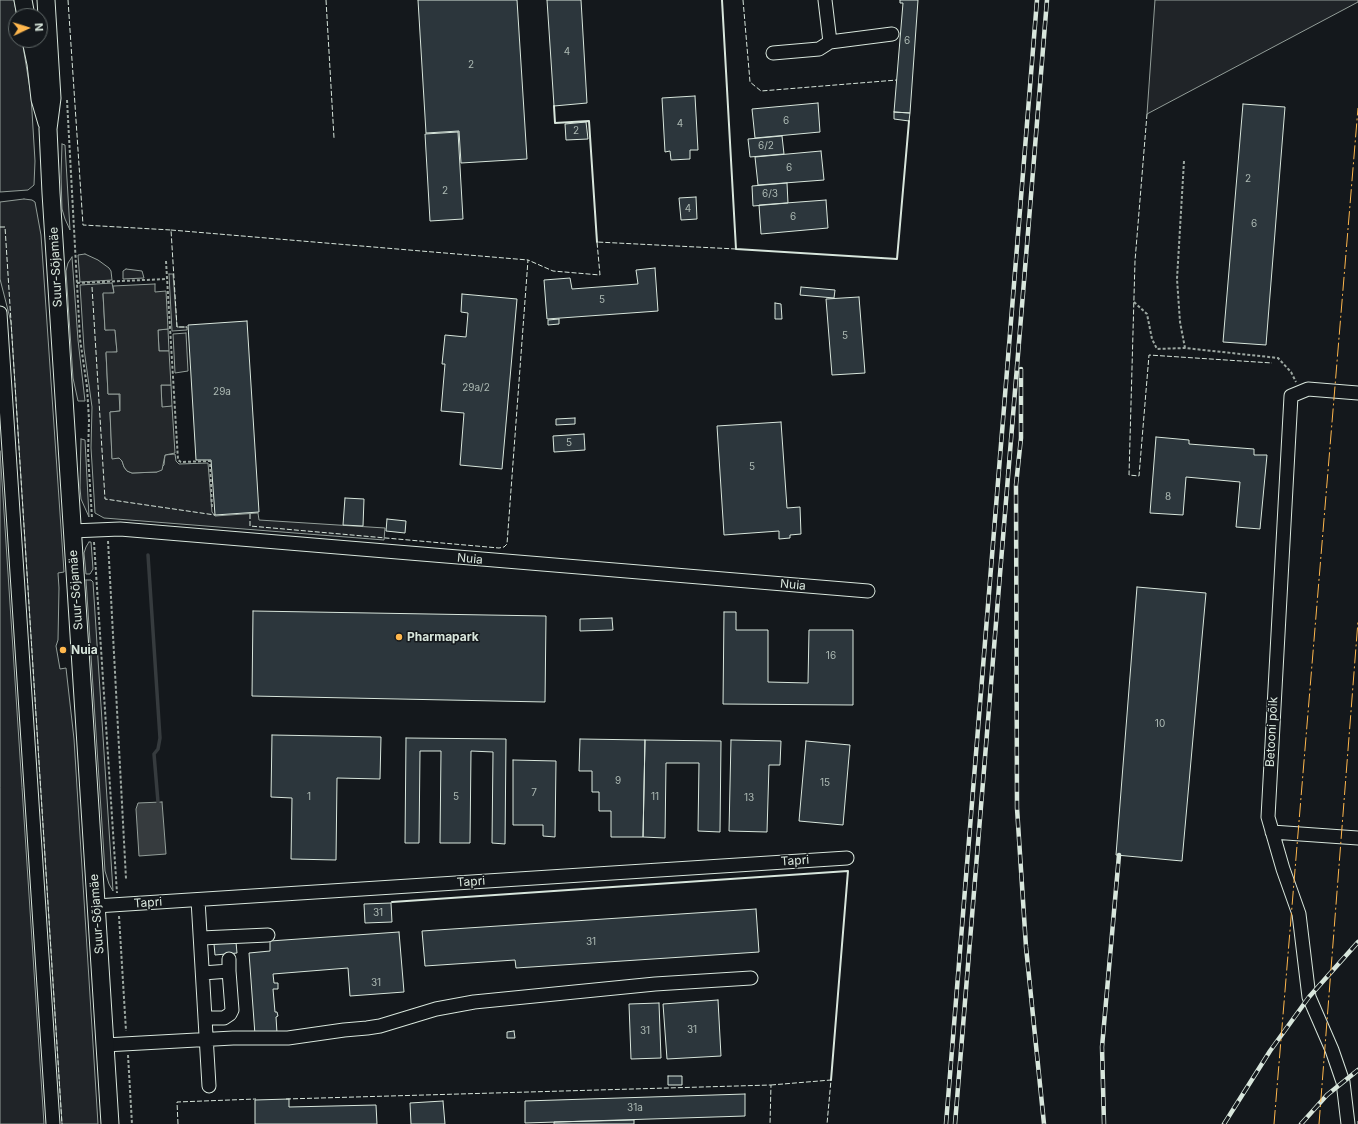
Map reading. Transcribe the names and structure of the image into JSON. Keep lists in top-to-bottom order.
{
  "streets": {
    "main road": ["Suur-Sõjamäe"],
    "street": ["Nuia", "Betooni põik", "Tapri"]
  },
  "crossings": [
    ["Suur-Sõjamäe", "Nuia"],
    ["Suur-Sõjamäe", "Tapri"]
  ],
  "places": ["Pharmapark", "Nuia"],
  "house_numbers": [
    "6",
    "4",
    "2",
    "6",
    "4",
    "2",
    "6/2",
    "6",
    "2",
    "2",
    "6/3",
    "4",
    "6",
    "6",
    "5",
    "5",
    "29a/2",
    "29a",
    "5",
    "5",
    "8",
    "16",
    "10",
    "9",
    "15",
    "7",
    "1",
    "5",
    "11",
    "13",
    "31",
    "31",
    "31",
    "31",
    "31",
    "31a"
  ],
  "north": "right"
}
